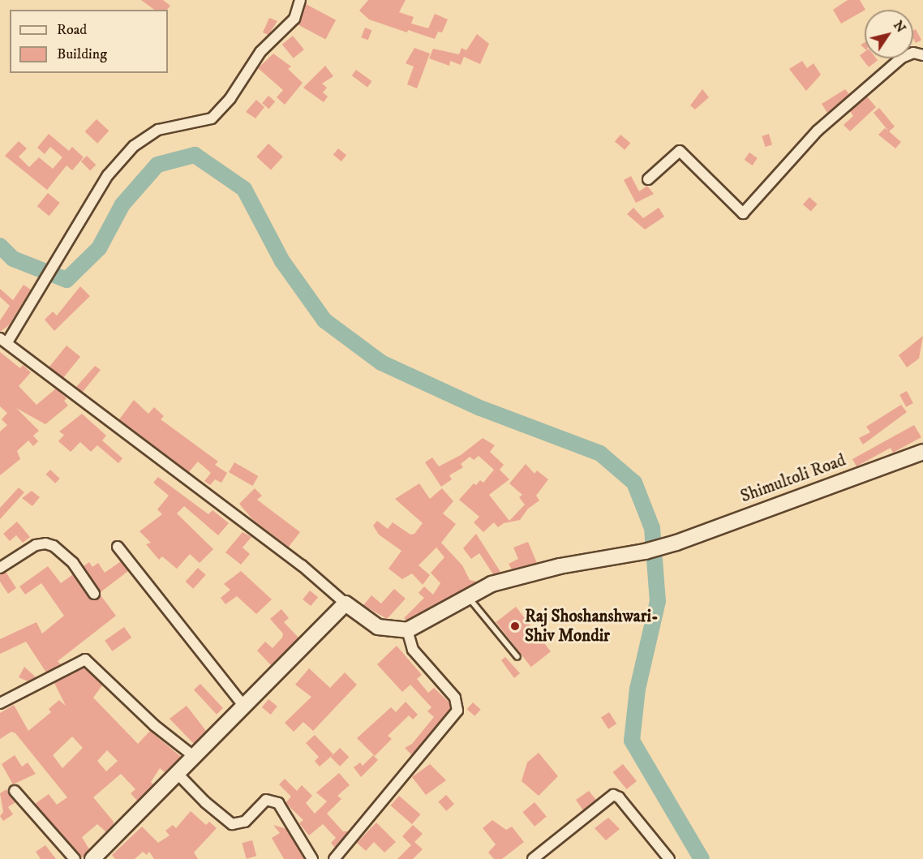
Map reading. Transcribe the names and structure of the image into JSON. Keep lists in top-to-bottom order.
{
  "streets": {
    "street": ["Shimultoli Road"]
  },
  "places": ["Raj Shoshanshwari- Shiv Mondir"],
  "legend": ["Road", "Building"],
  "north": "top right"
}
